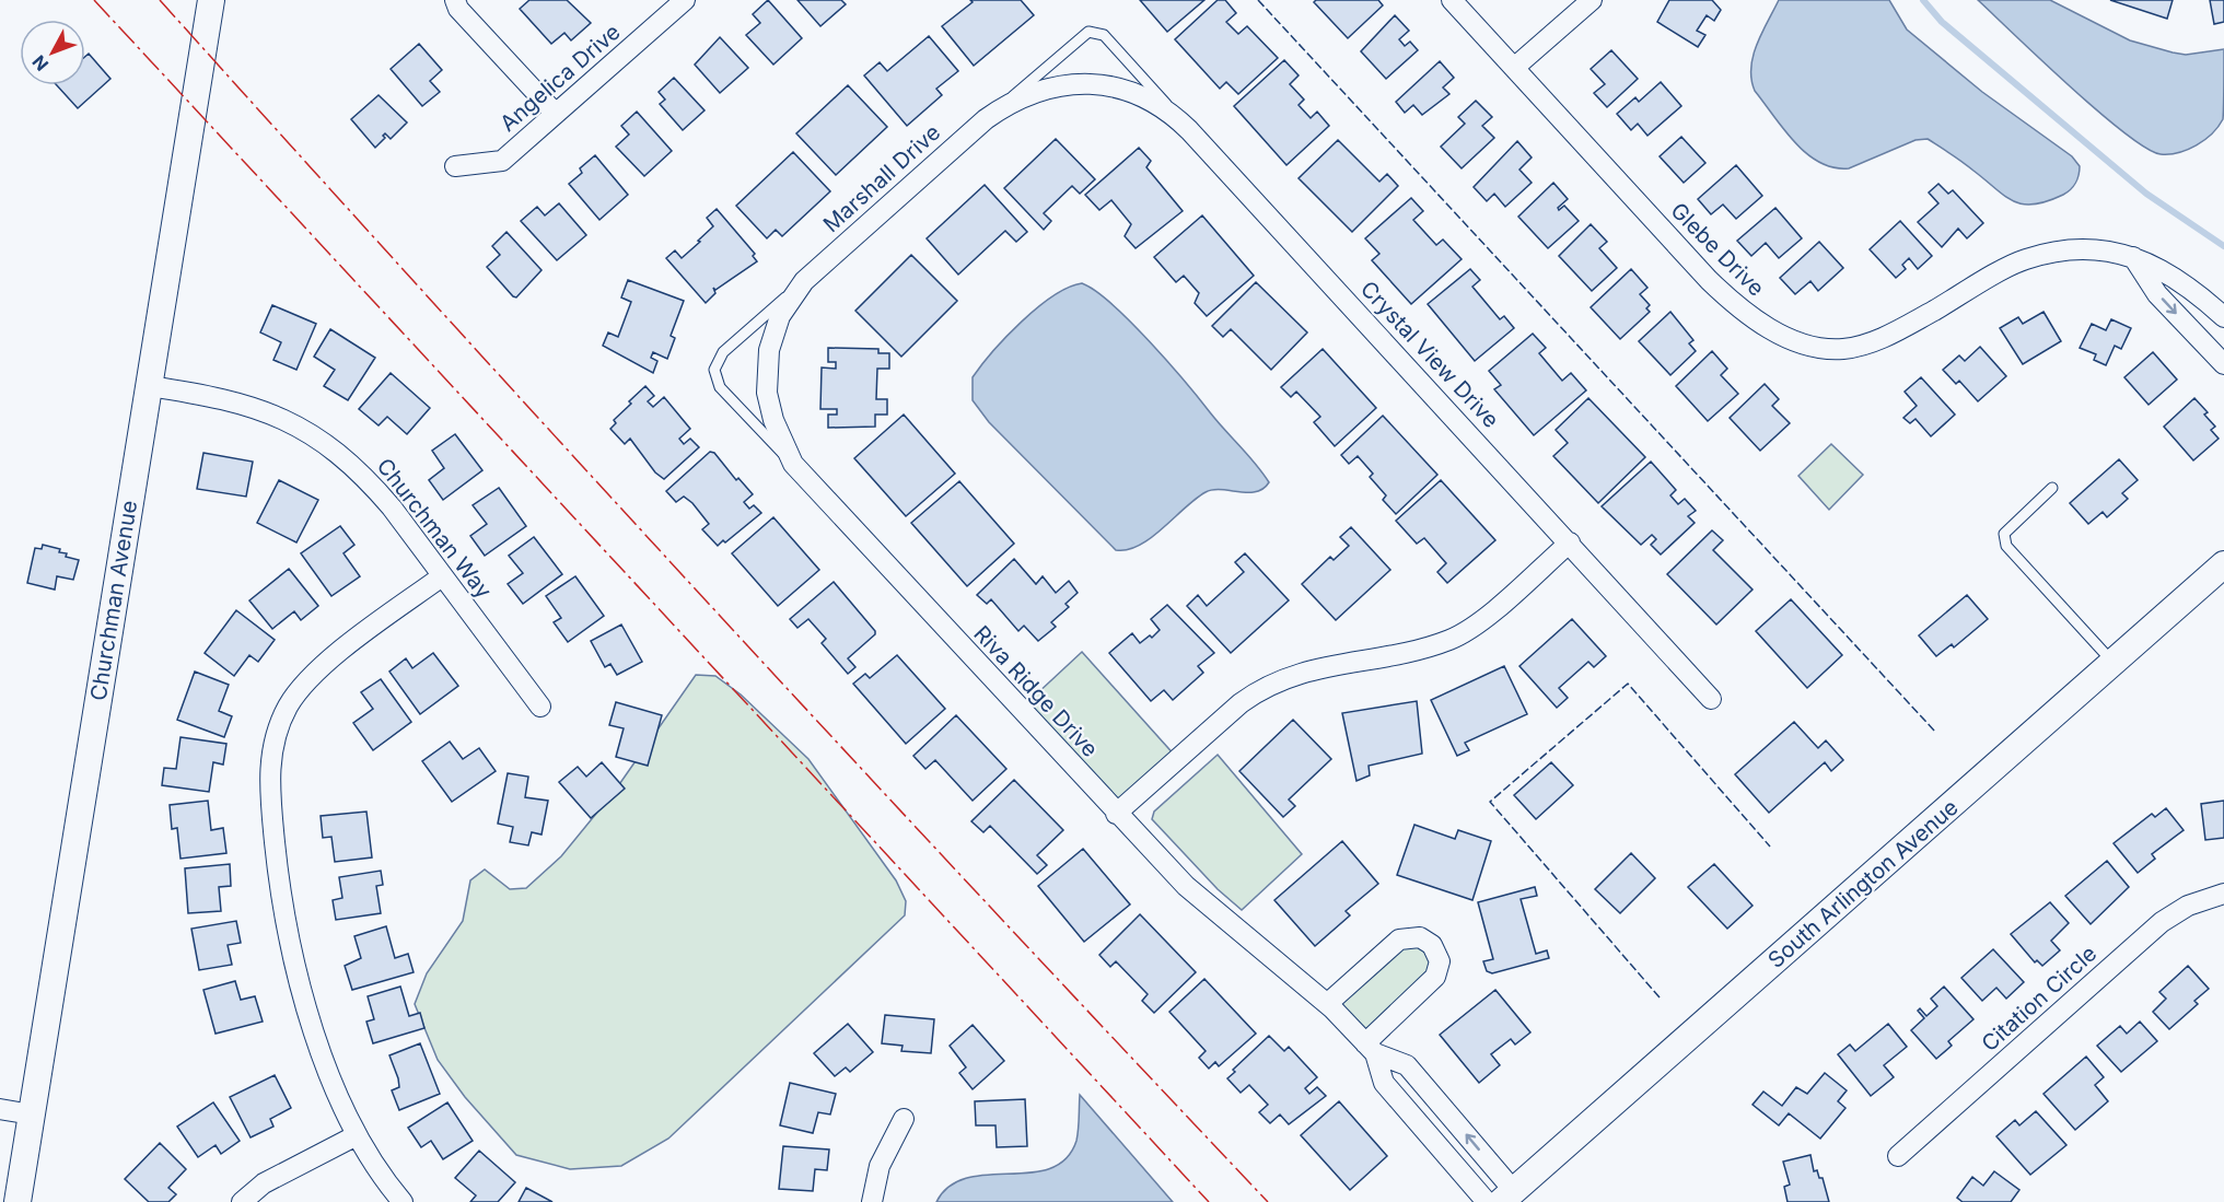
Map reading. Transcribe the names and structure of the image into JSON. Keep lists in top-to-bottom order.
{
  "streets": {
    "street": [
      "Angelica Drive",
      "Marshall Drive",
      "Glebe Drive",
      "Crystal View Drive",
      "Churchman Way",
      "Churchman Avenue",
      "Riva Ridge Drive",
      "South Arlington Avenue",
      "Citation Circle"
    ]
  },
  "crossings": [
    ["Marshall Drive", "Crystal View Drive"],
    ["Marshall Drive", "Riva Ridge Drive"],
    ["Churchman Way", "Churchman Avenue"],
    ["Riva Ridge Drive", "South Arlington Avenue"]
  ],
  "north": "bottom left"
}
